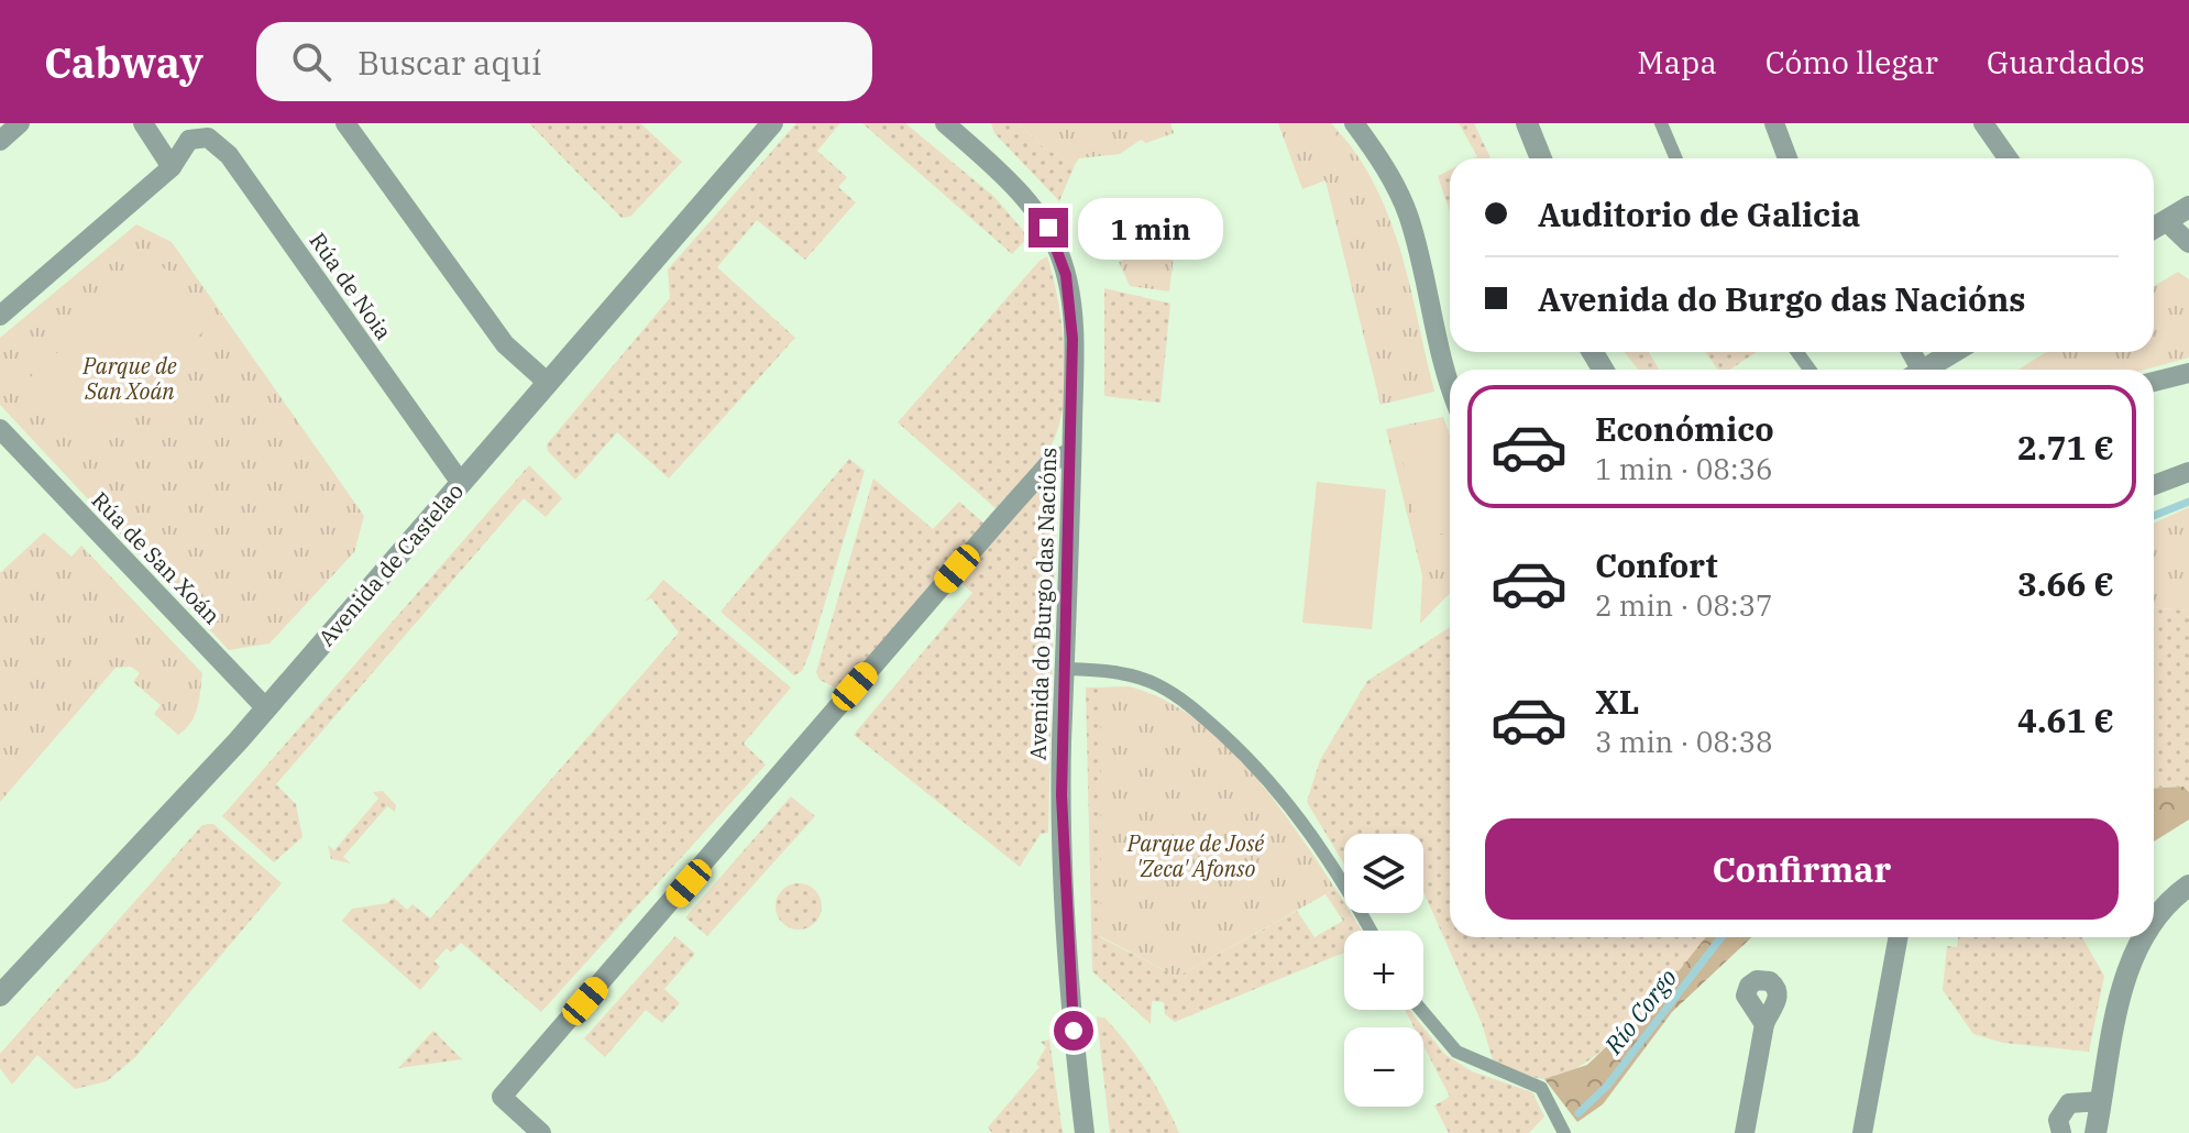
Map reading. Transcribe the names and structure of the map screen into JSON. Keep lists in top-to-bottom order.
{
  "streets": {
    "street": [
      "Rúa de Noia",
      "Rúa de San Xoán",
      "Avenida de Castelao",
      "Avenida do Burgo das Nacións"
    ]
  },
  "crossings": [
    ["Rúa de Noia", "Avenida de Castelao"],
    ["Rúa de San Xoán", "Avenida de Castelao"]
  ],
  "water": ["Río Corgo"],
  "parks": ["Parque de San Xoán", "Parque de José 'Zeca' Afonso"],
  "page": {
    "header": "Cabway",
    "search": "Buscar aquí",
    "nav": ["Mapa", "Cómo llegar", "Guardados"],
    "banner": ["Auditorio de Galicia", "Avenida do Burgo das Nacións"],
    "bubble": "1 min",
    "list": [
      {
        "name": "Económico",
        "note": "1 min · 08:36",
        "value": "2.71 €"
      },
      {
        "name": "Confort",
        "note": "2 min · 08:37",
        "value": "3.66 €"
      },
      {
        "name": "XL",
        "note": "3 min · 08:38",
        "value": "4.61 €"
      }
    ],
    "buttons": "Confirmar",
    "map_buttons": ["+", "−"]
  }
}
